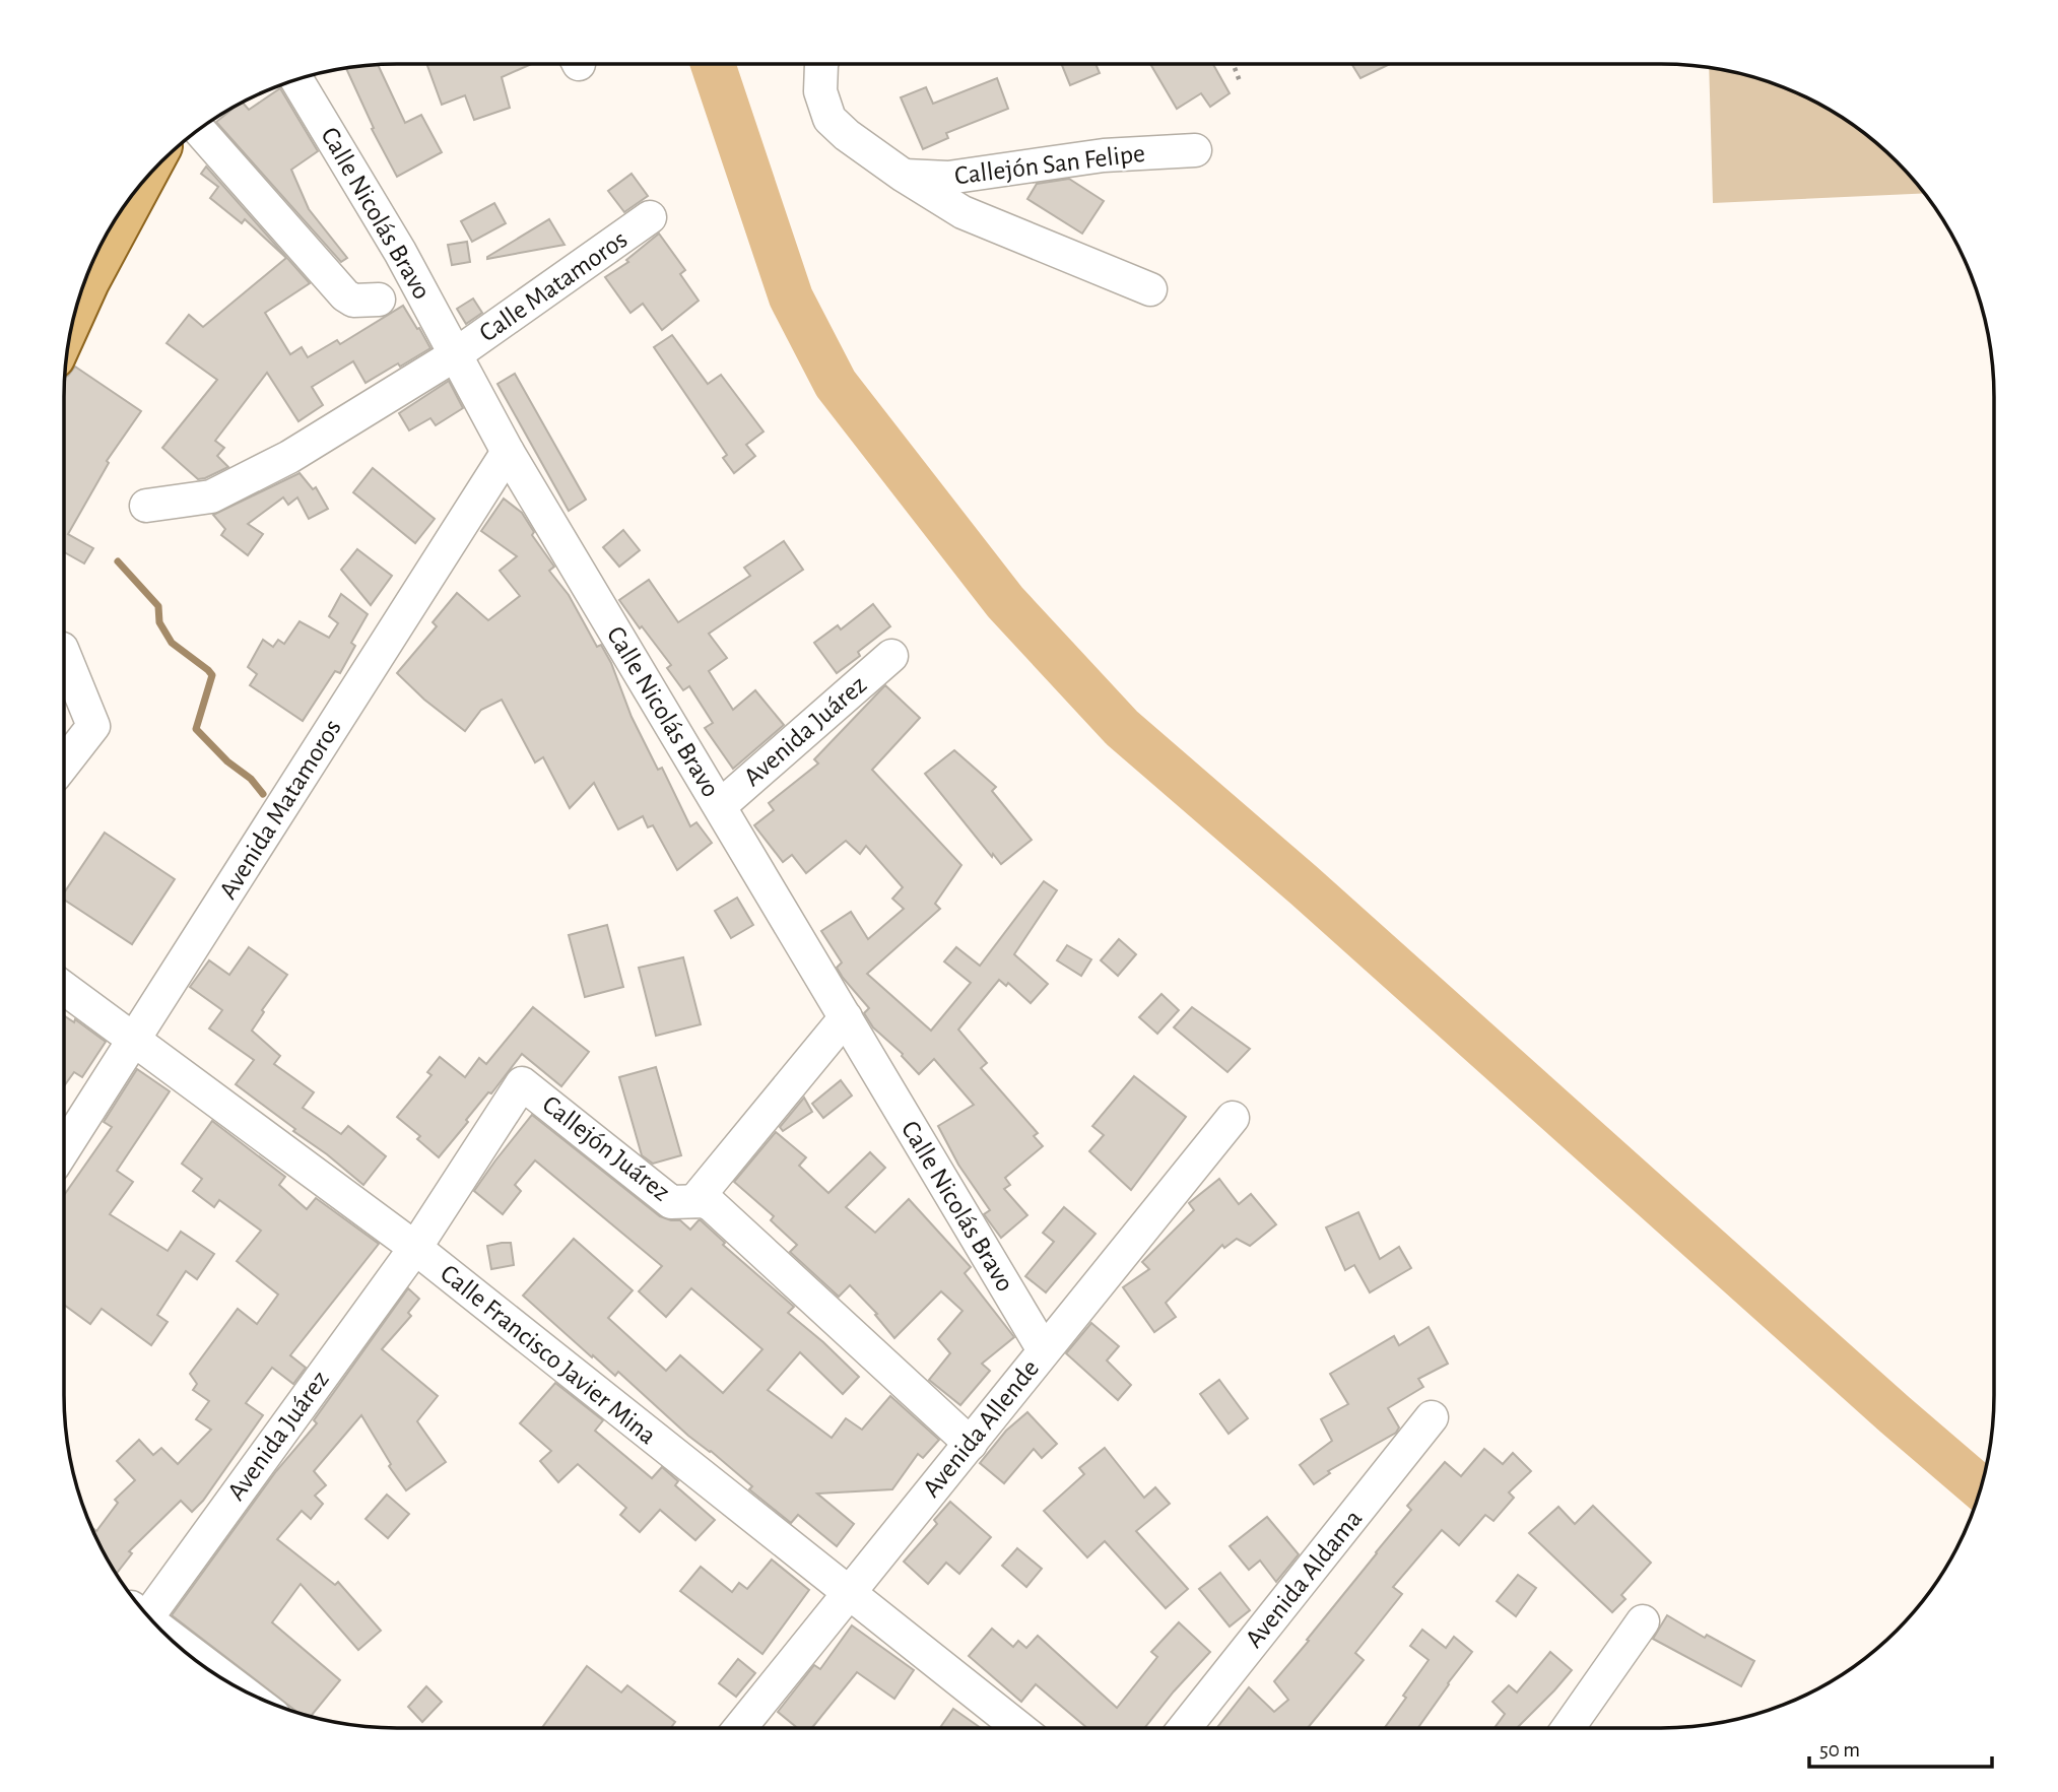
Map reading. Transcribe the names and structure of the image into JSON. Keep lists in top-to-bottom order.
{
  "streets": {
    "street": [
      "Callejón San Felipe",
      "Calle Nicolás Bravo",
      "Calle Matamoros",
      "Avenida Juárez",
      "Avenida Matamoros",
      "Callejón Juárez",
      "Calle Francisco Javier Mina",
      "Avenida Allende",
      "Avenida Aldama"
    ]
  },
  "crossings": [
    ["Calle Nicolás Bravo", "Calle Matamoros"],
    ["Calle Nicolás Bravo", "Avenida Juárez"],
    ["Calle Nicolás Bravo", "Avenida Matamoros"],
    ["Calle Nicolás Bravo", "Callejón Juárez"],
    ["Calle Nicolás Bravo", "Avenida Allende"],
    ["Avenida Juárez", "Callejón Juárez"],
    ["Avenida Juárez", "Calle Francisco Javier Mina"],
    ["Avenida Matamoros", "Calle Francisco Javier Mina"],
    ["Callejón Juárez", "Calle Francisco Javier Mina"],
    ["Calle Francisco Javier Mina", "Avenida Allende"]
  ],
  "scale_bar": "50 m"
}
